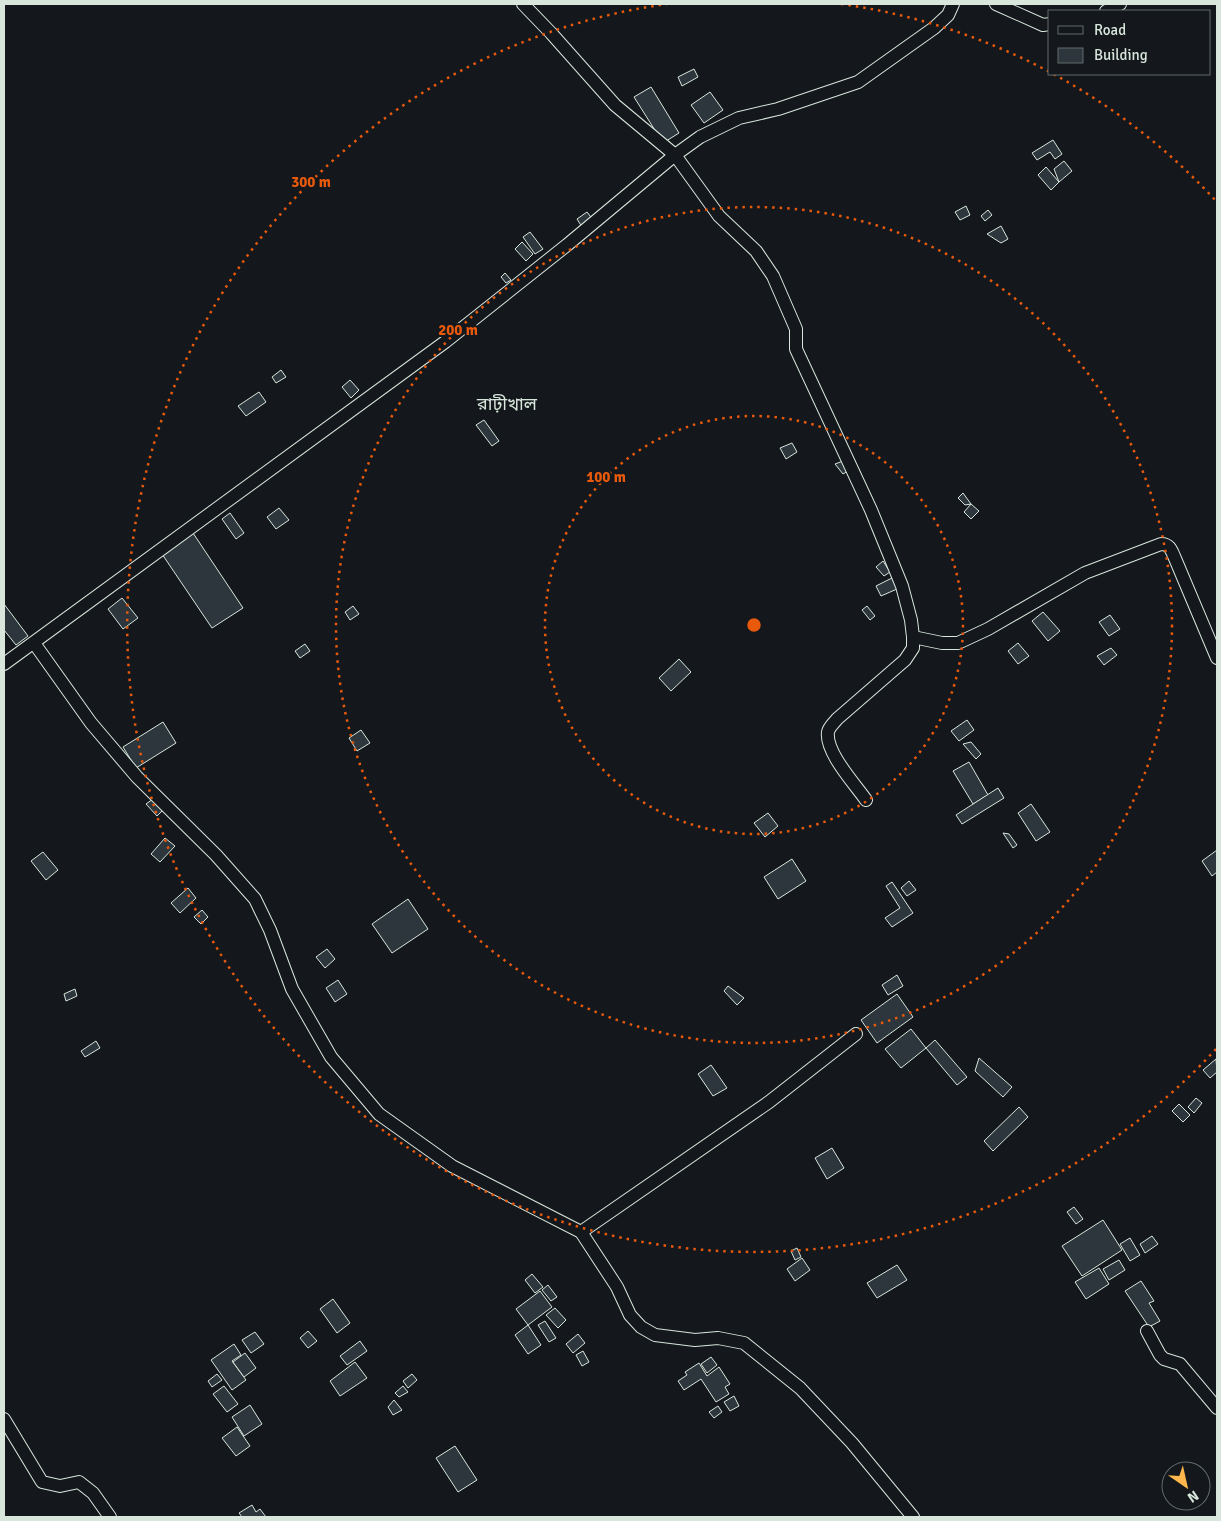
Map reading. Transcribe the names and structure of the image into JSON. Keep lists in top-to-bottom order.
{
  "districts": ["রাঢ়ীখাল"],
  "legend": ["Road", "Building"],
  "north": "bottom right",
  "rings": ["300 m", "200 m", "100 m"]
}
